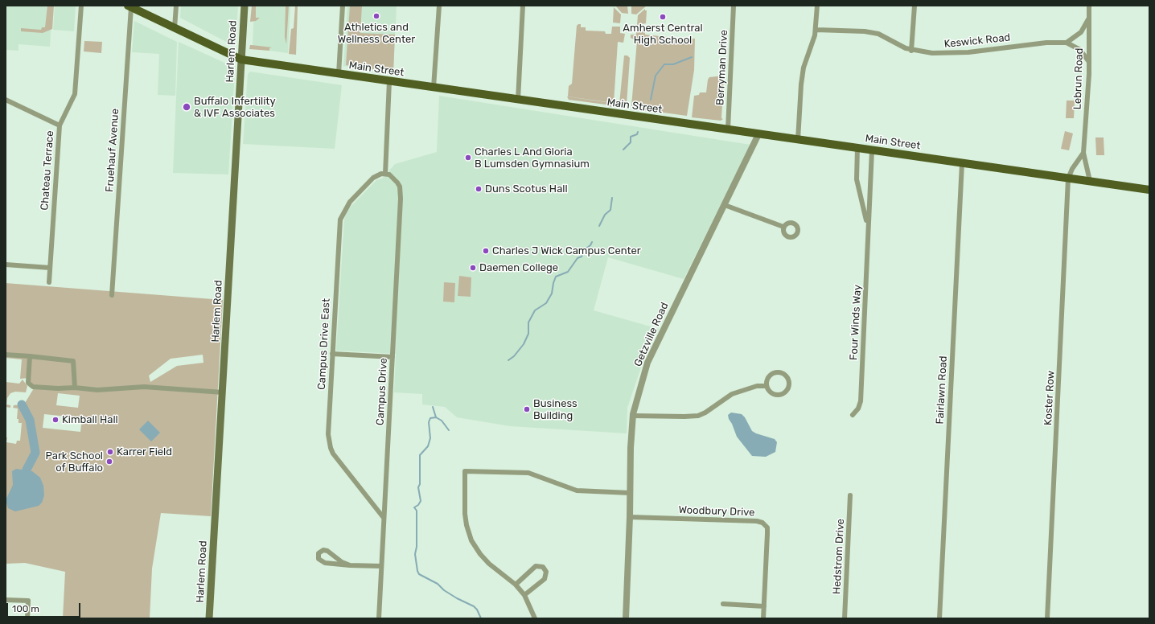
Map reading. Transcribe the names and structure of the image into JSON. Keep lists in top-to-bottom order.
{
  "streets": {
    "main road": ["Harlem Road", "Main Street"],
    "street": [
      "Keswick Road",
      "Berryman Drive",
      "Lebrun Road",
      "Fruehauf Avenue",
      "Chateau Terrace",
      "Four Winds Way",
      "Getzville Road",
      "Campus Drive East",
      "Fairlawn Road",
      "Campus Drive",
      "Koster Row",
      "Woodbury Drive",
      "Hedstrom Drive"
    ]
  },
  "crossings": [
    ["Keswick Road", "Lebrun Road"],
    ["Harlem Road", "Main Street"],
    ["Berryman Drive", "Main Street"],
    ["Main Street", "Lebrun Road"],
    ["Main Street", "Fruehauf Avenue"],
    ["Main Street", "Four Winds Way"],
    ["Main Street", "Getzville Road"],
    ["Main Street", "Fairlawn Road"],
    ["Main Street", "Koster Row"],
    ["Getzville Road", "Woodbury Drive"],
    ["Campus Drive East", "Campus Drive"]
  ],
  "places": [
    "Athletics and Wellness Center",
    "Amherst Central High School",
    "Buffalo Infertility & IVF Associates",
    "Charles L And Gloria B Lumsden Gymnasium",
    "Duns Scotus Hall",
    "Charles J Wick Campus Center",
    "Daemen College",
    "Business Building",
    "Kimball Hall",
    "Karrer Field",
    "Park School of Buffalo"
  ],
  "scale_bar": "100 m"
}
